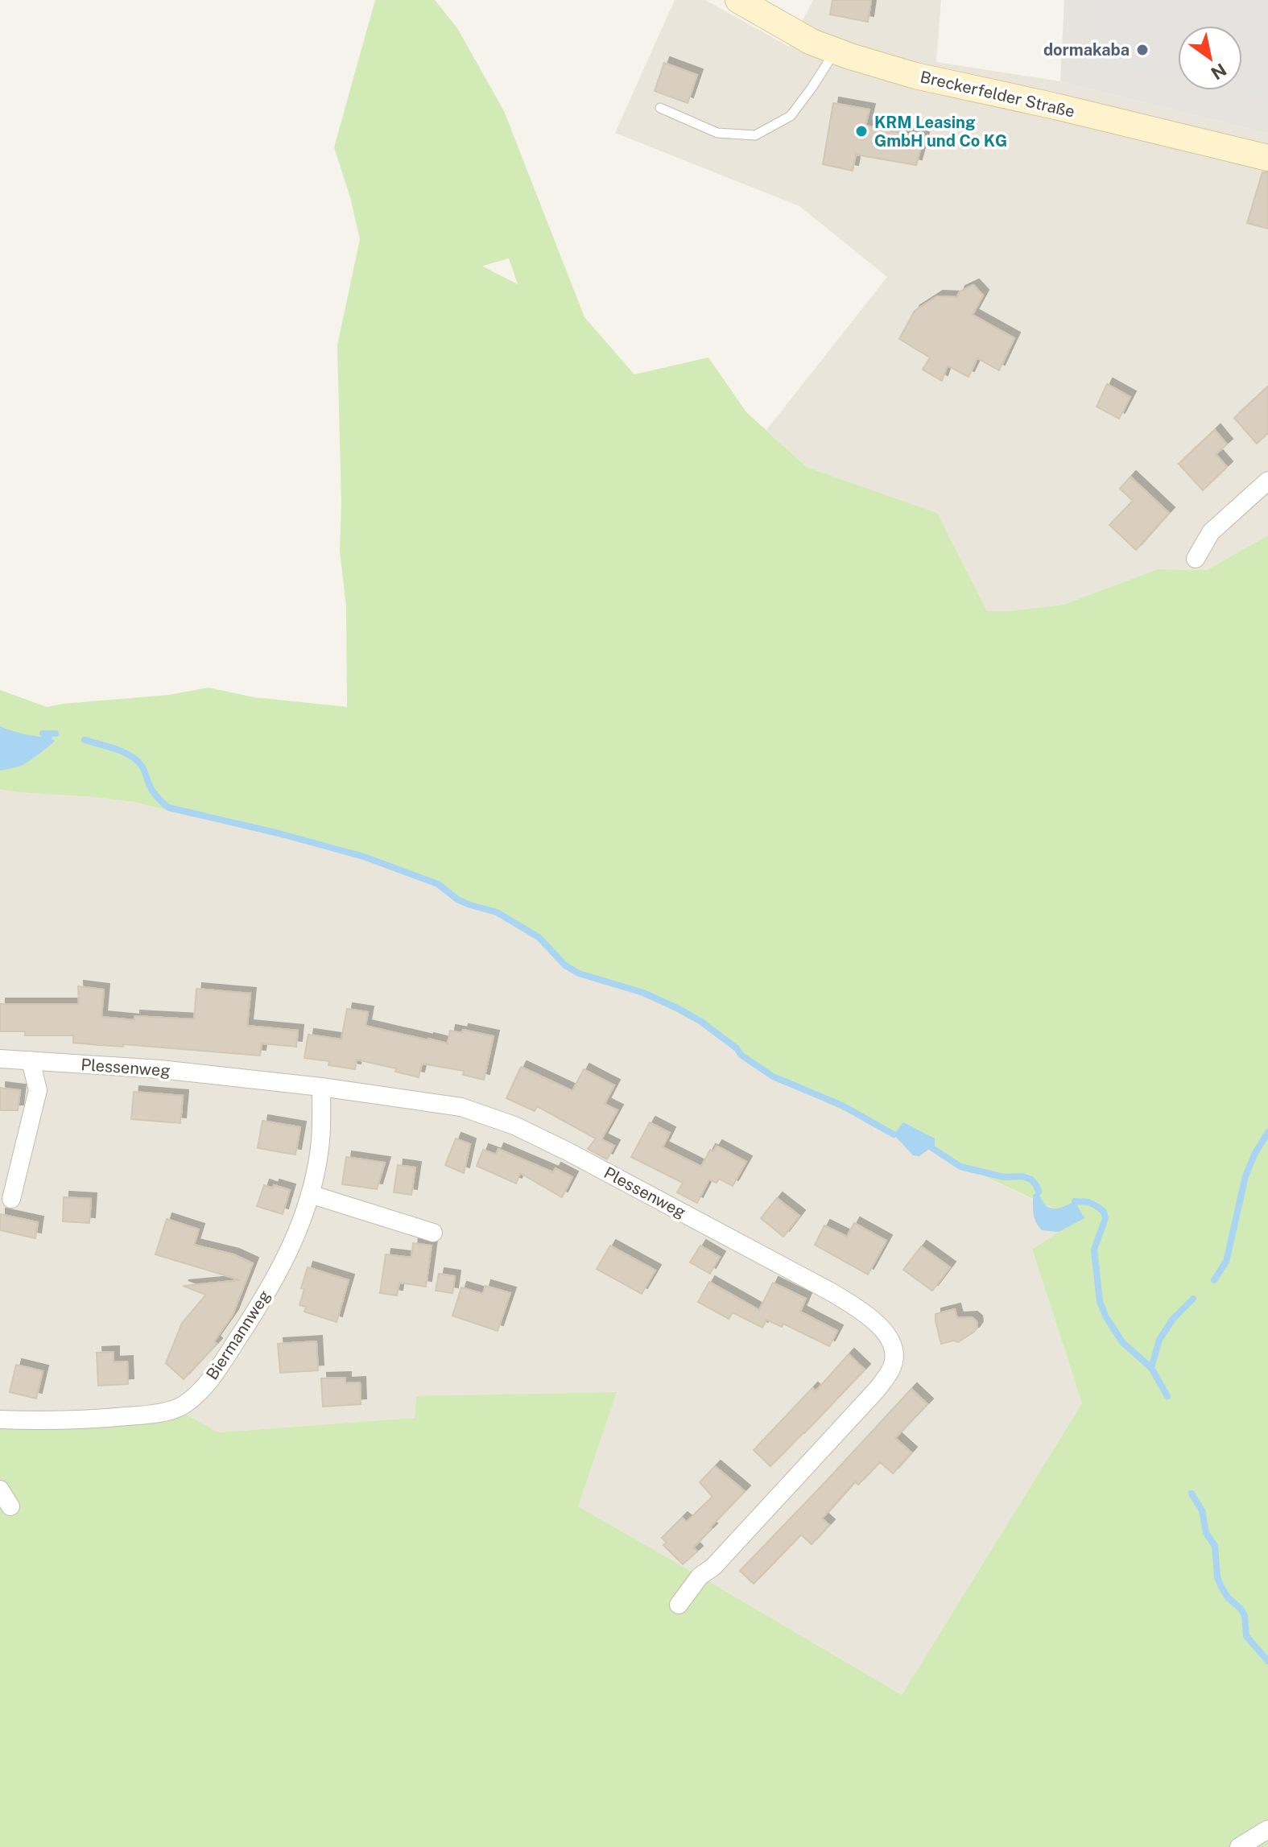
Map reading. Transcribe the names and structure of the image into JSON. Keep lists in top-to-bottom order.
{
  "streets": {
    "main road": ["Breckerfelder Straße"],
    "street": ["Plessenweg", "Biermannweg"]
  },
  "crossings": [
    ["Plessenweg", "Biermannweg"]
  ],
  "places": ["dormakaba", "KRM Leasing GmbH und Co KG"],
  "north": "bottom right"
}
